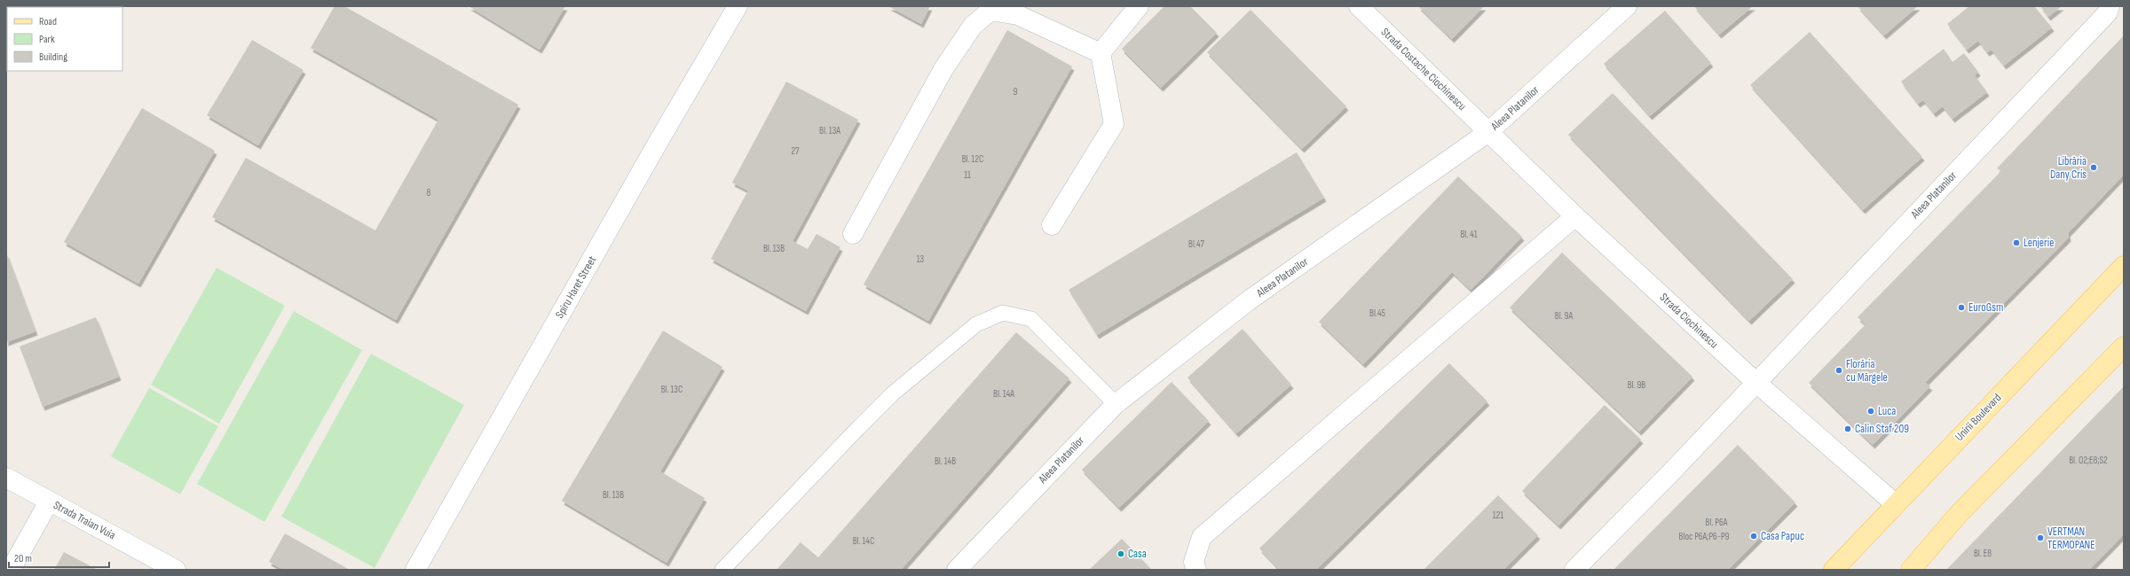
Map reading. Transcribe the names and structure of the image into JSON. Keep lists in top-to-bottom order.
{
  "streets": {
    "main road": ["Unirii Boulevard"],
    "street": [
      "Strada Costache Ciochinescu",
      "Aleea Platanilor",
      "Spiru Haret Street",
      "Strada Ciochinescu",
      "Strada Traian Vuia"
    ]
  },
  "crossings": [
    ["Strada Costache Ciochinescu", "Aleea Platanilor"],
    ["Strada Costache Ciochinescu", "Strada Ciochinescu"],
    ["Aleea Platanilor", "Strada Ciochinescu"],
    ["Strada Ciochinescu", "Unirii Boulevard"]
  ],
  "places": [
    "Librăria Dany Cris",
    "Lenjerie",
    "EuroGsm",
    "Florăria cu Mărgele",
    "Luca",
    "Calin Staf 209",
    "Casa Papuc",
    "VERTMAN TERMOPANE",
    "Casa"
  ],
  "house_numbers": [
    "9",
    "Bl. 13A",
    "27",
    "Bl. 12C",
    "11",
    "8",
    "Bl. 41",
    "Bl.47",
    "Bl. 13B",
    "13",
    "Bl.45",
    "Bl. 9A",
    "Bl. 9B",
    "Bl. 13C",
    "Bl. 14A",
    "Bl. O2;E8;S2",
    "Bl. 14B",
    "Bl. 13B",
    "121",
    "Bl. P6A",
    "Bloc P6A;P6-P9",
    "Bl. 14C",
    "Bl. E8"
  ],
  "legend": ["Road", "Park", "Building"],
  "scale_bar": "20 m"
}
